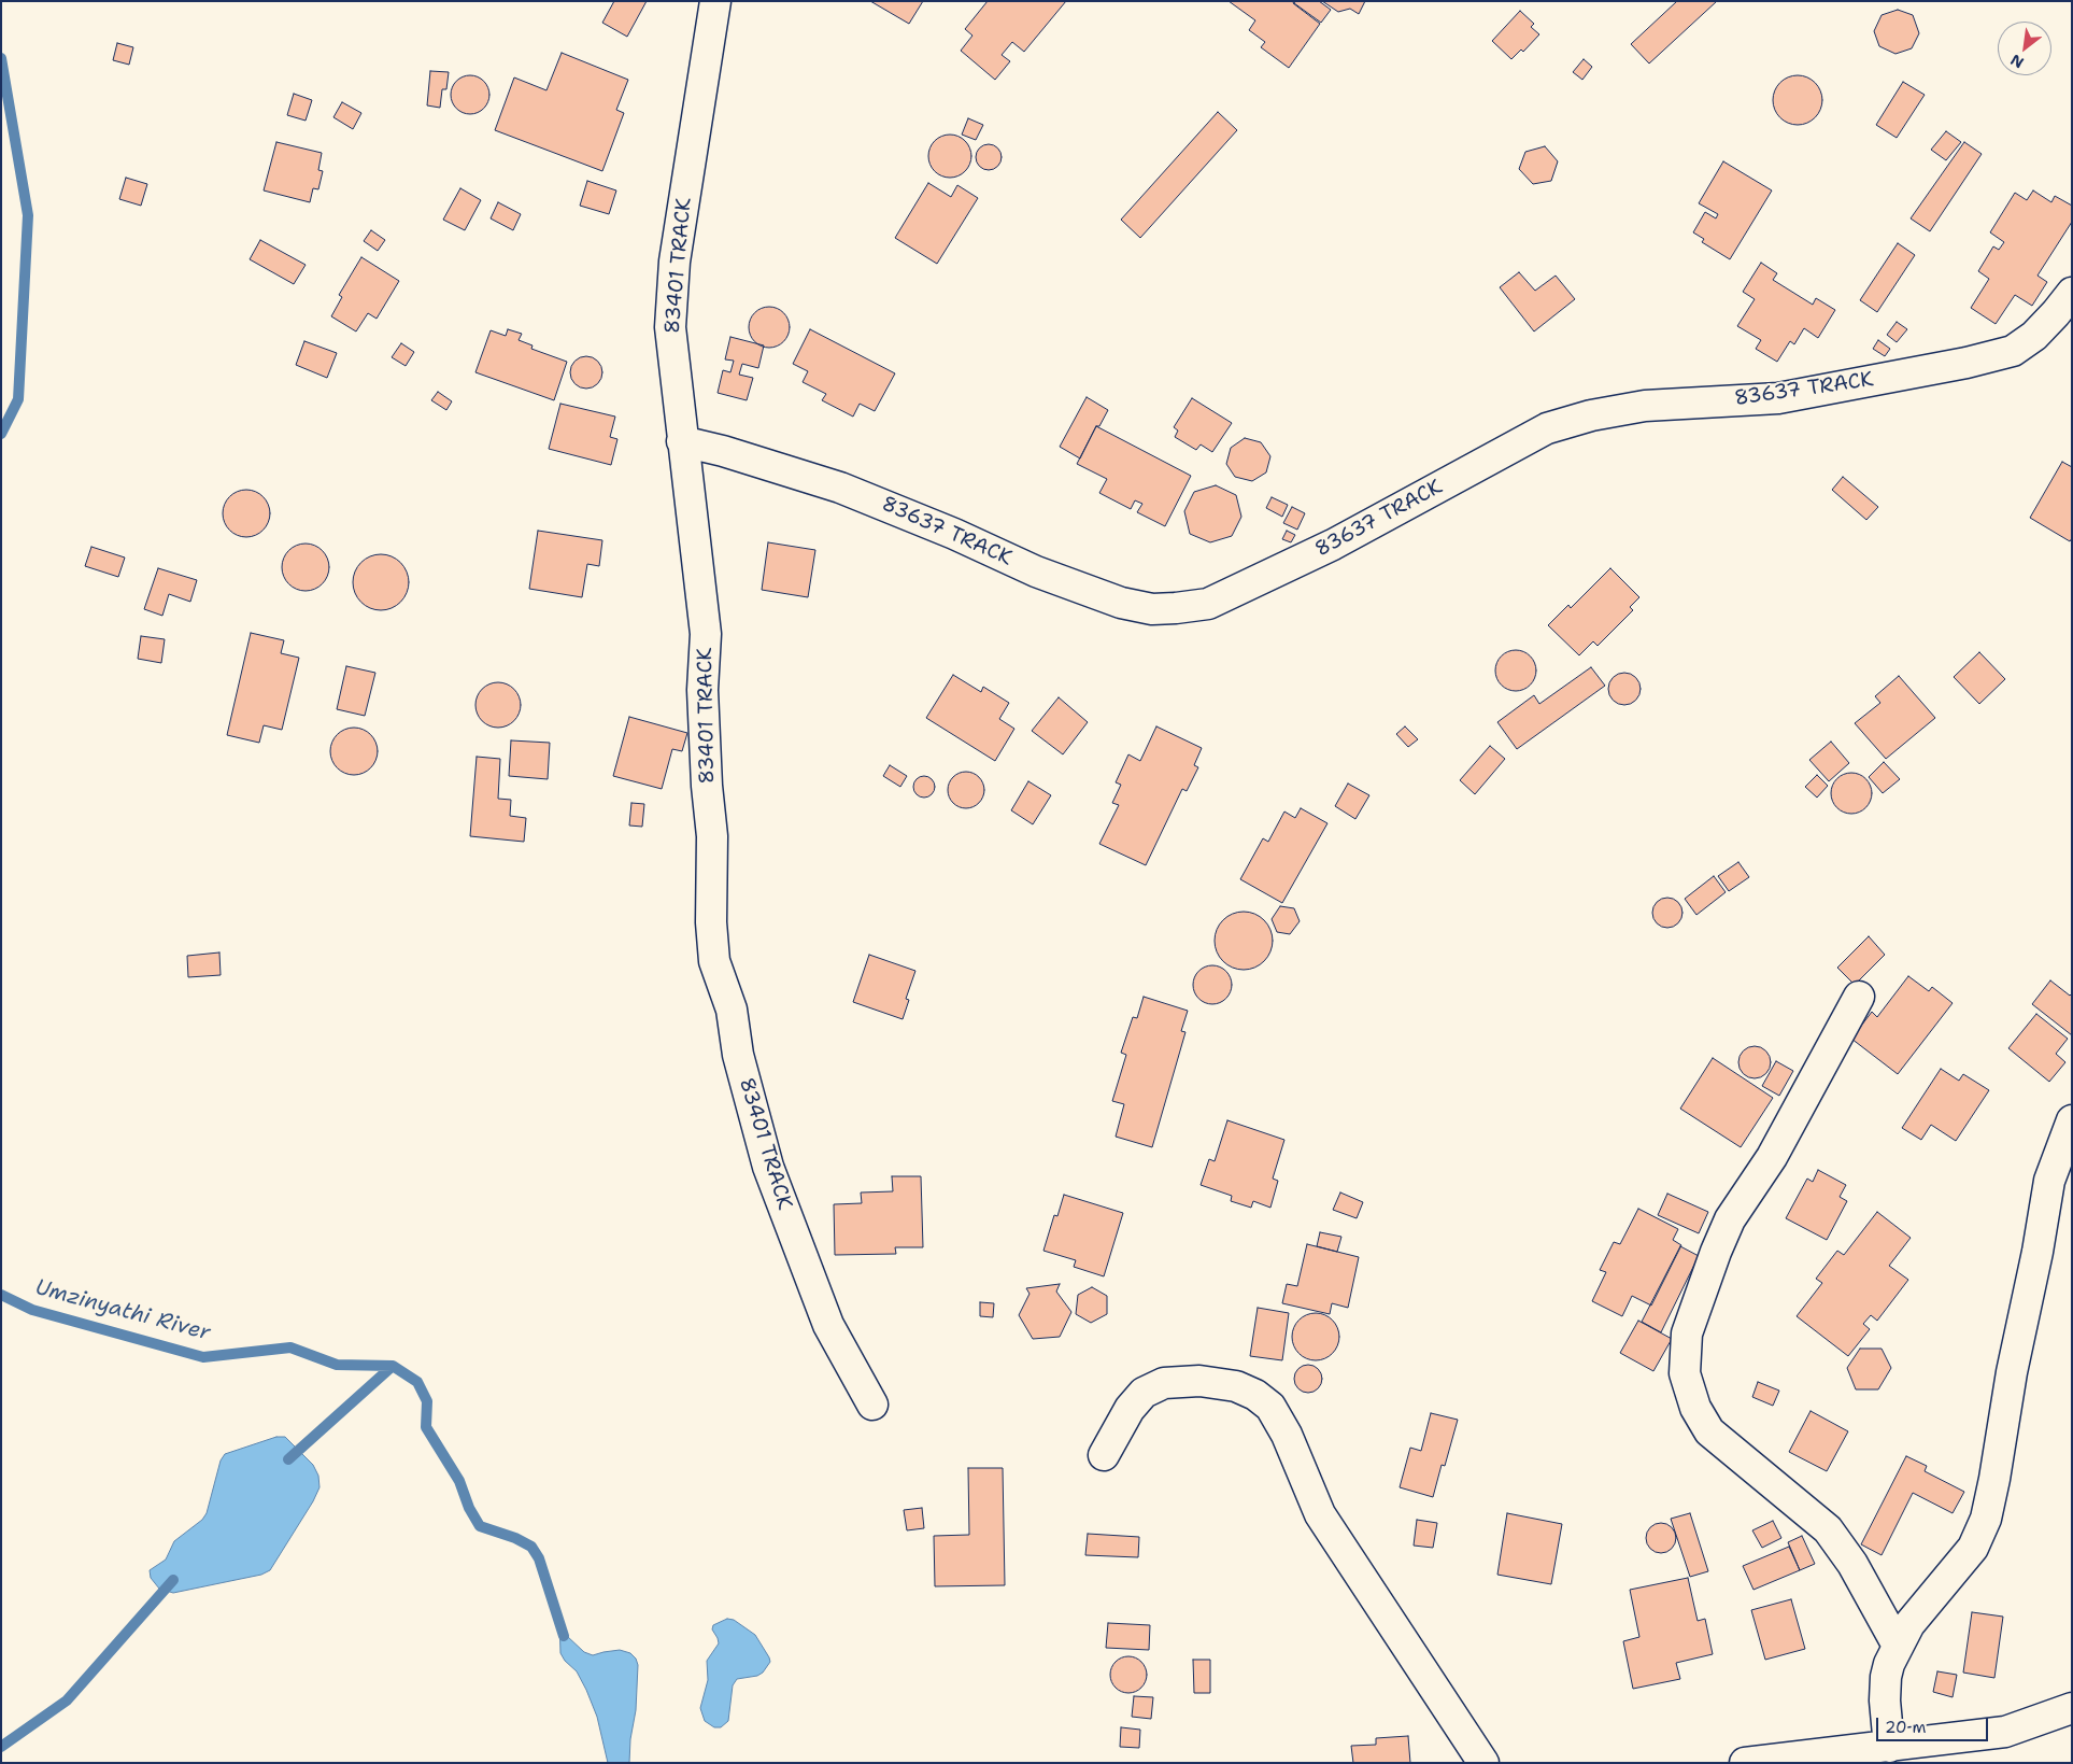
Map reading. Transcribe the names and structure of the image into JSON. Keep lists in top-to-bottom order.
{
  "streets": {
    "street": ["83401 TRACK", "83637 TRACK"]
  },
  "crossings": [
    ["83401 TRACK", "83637 TRACK"]
  ],
  "water": ["Umzinyathi River"],
  "scale_bar": "20 m",
  "north": "bottom left"
}
